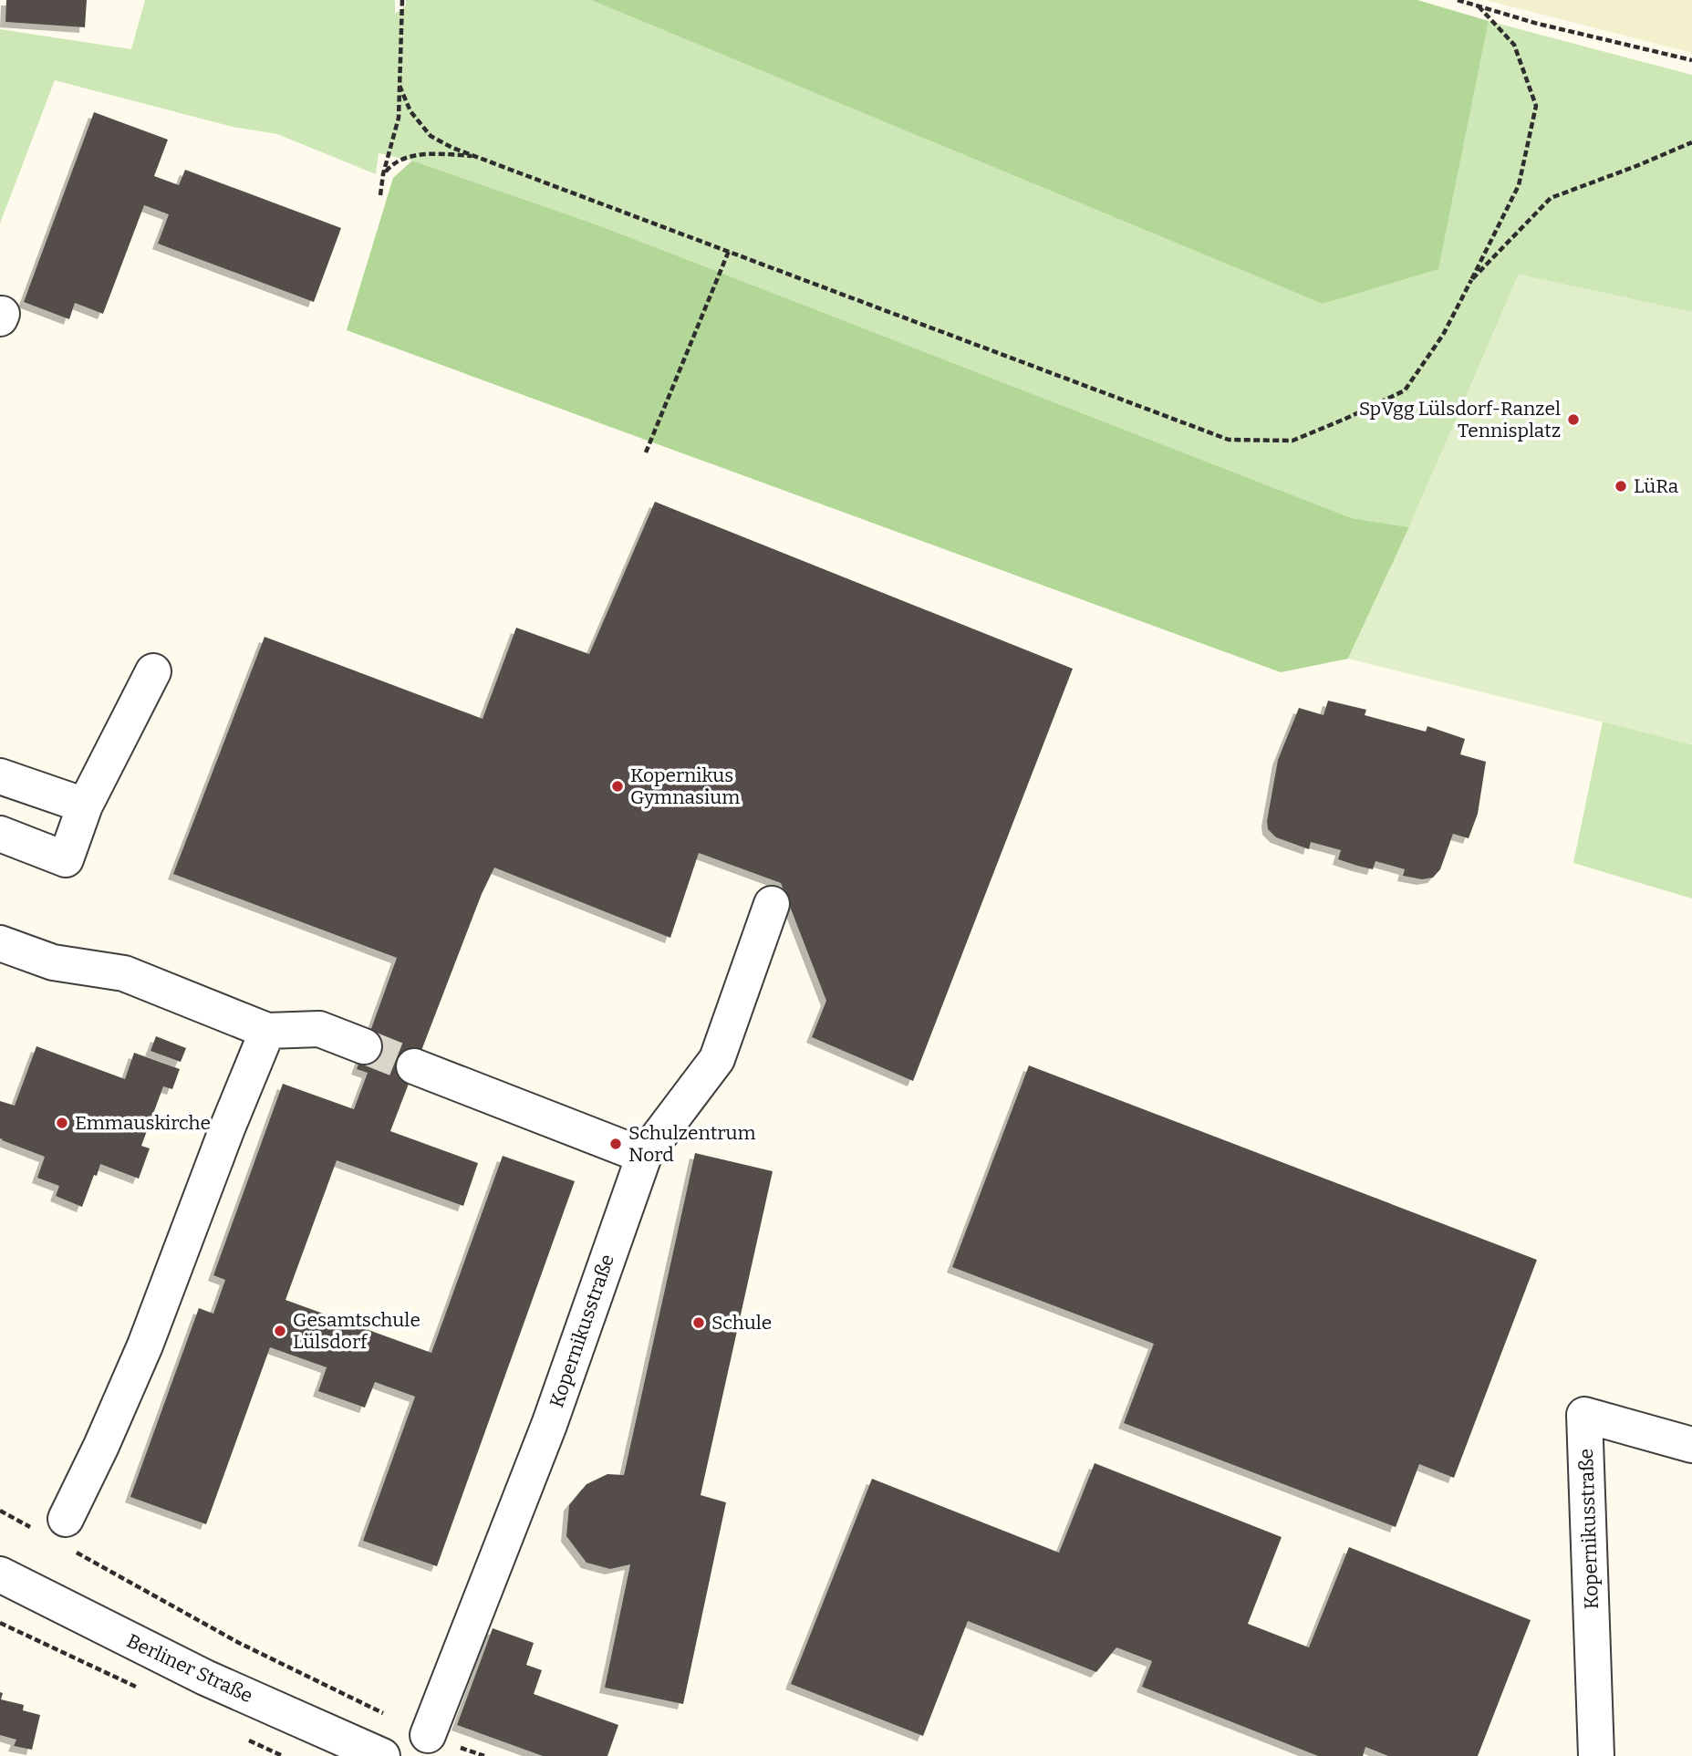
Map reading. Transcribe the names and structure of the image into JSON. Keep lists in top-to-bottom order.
{
  "streets": {
    "street": ["Kopernikusstraße", "Berliner Straße"]
  },
  "places": [
    "SpVgg Lülsdorf-Ranzel Tennisplatz",
    "LüRa",
    "Kopernikus Gymnasium",
    "Emmauskirche",
    "Schulzentrum Nord",
    "Schule",
    "Gesamtschule Lülsdorf"
  ]
}
